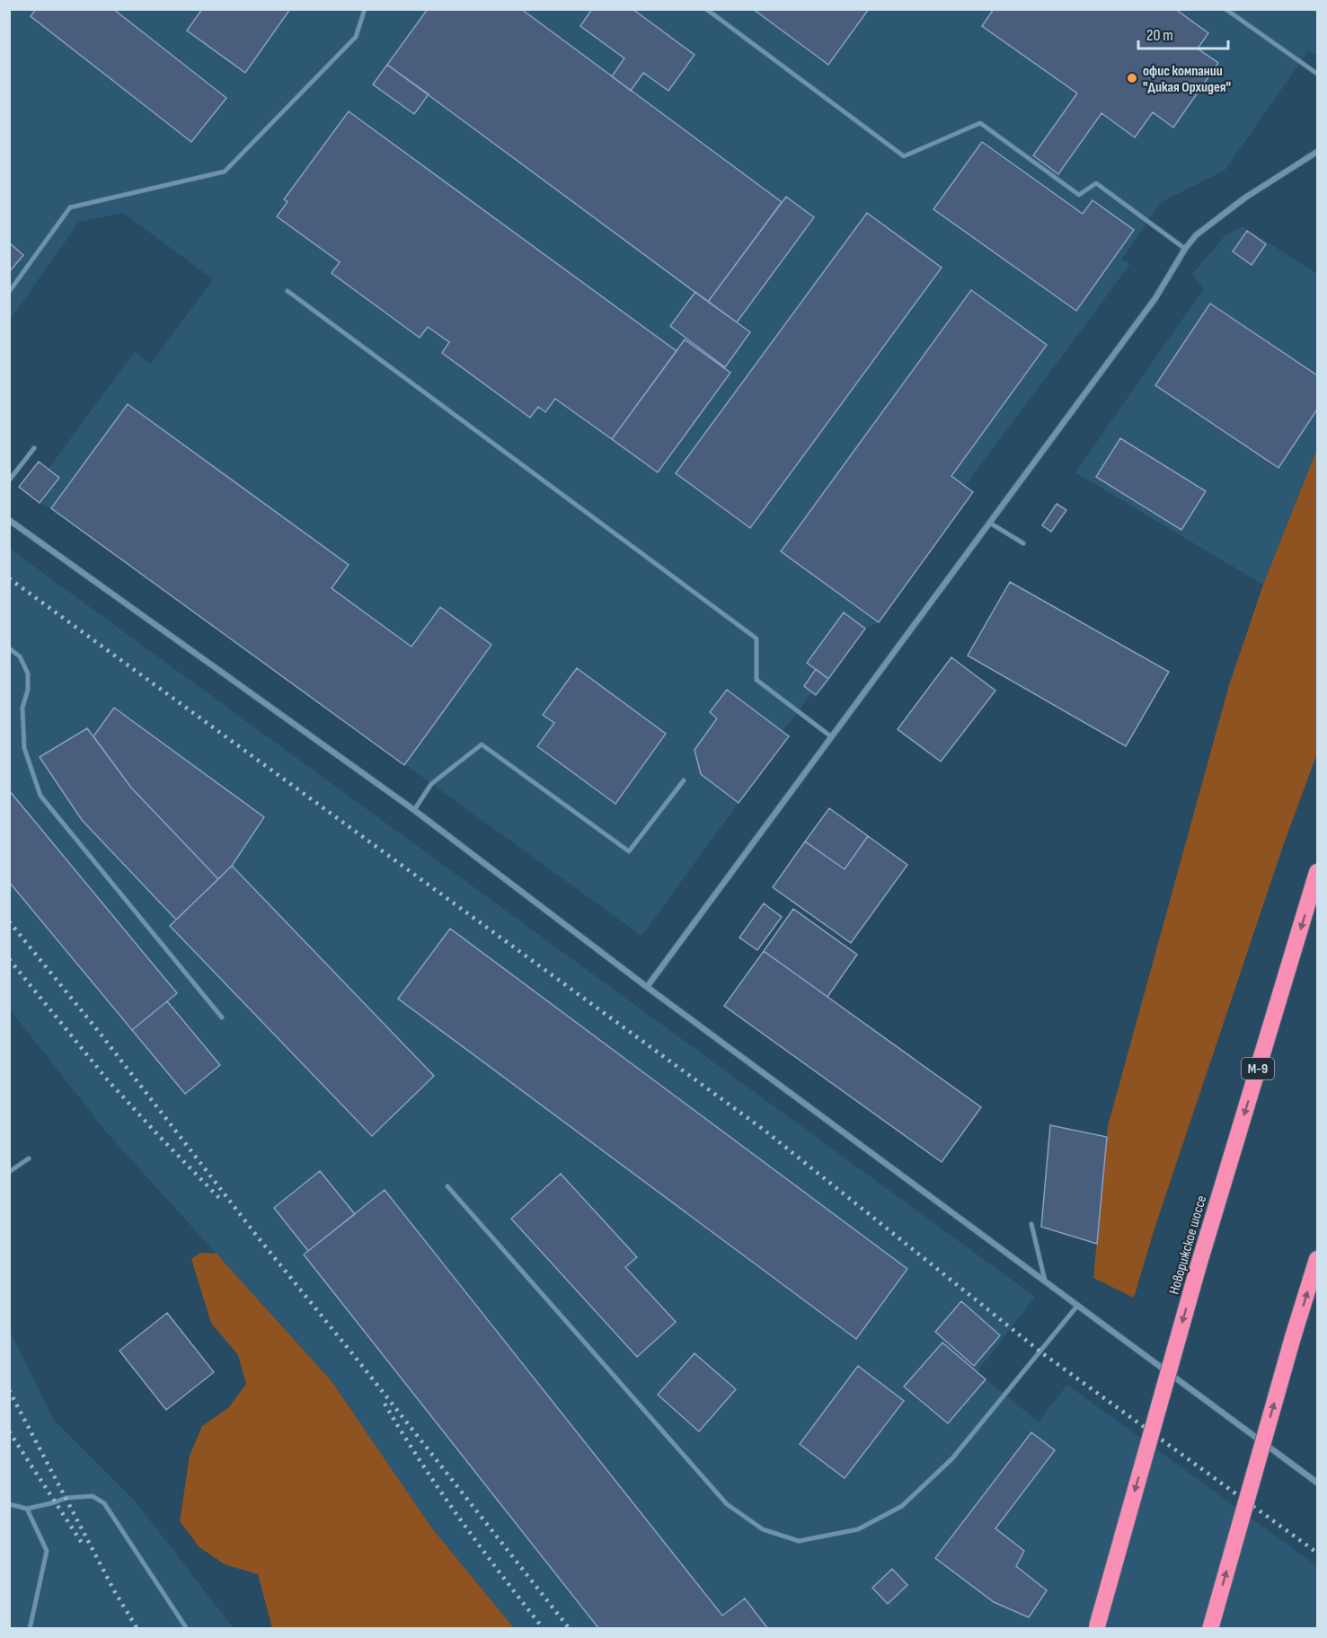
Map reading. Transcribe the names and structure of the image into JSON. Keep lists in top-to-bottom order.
{
  "streets": {
    "highway": ["М-9", "Новорижское шоссе"]
  },
  "places": ["офис компании \"Дикая Орхидея\""],
  "scale_bar": "20 m"
}
